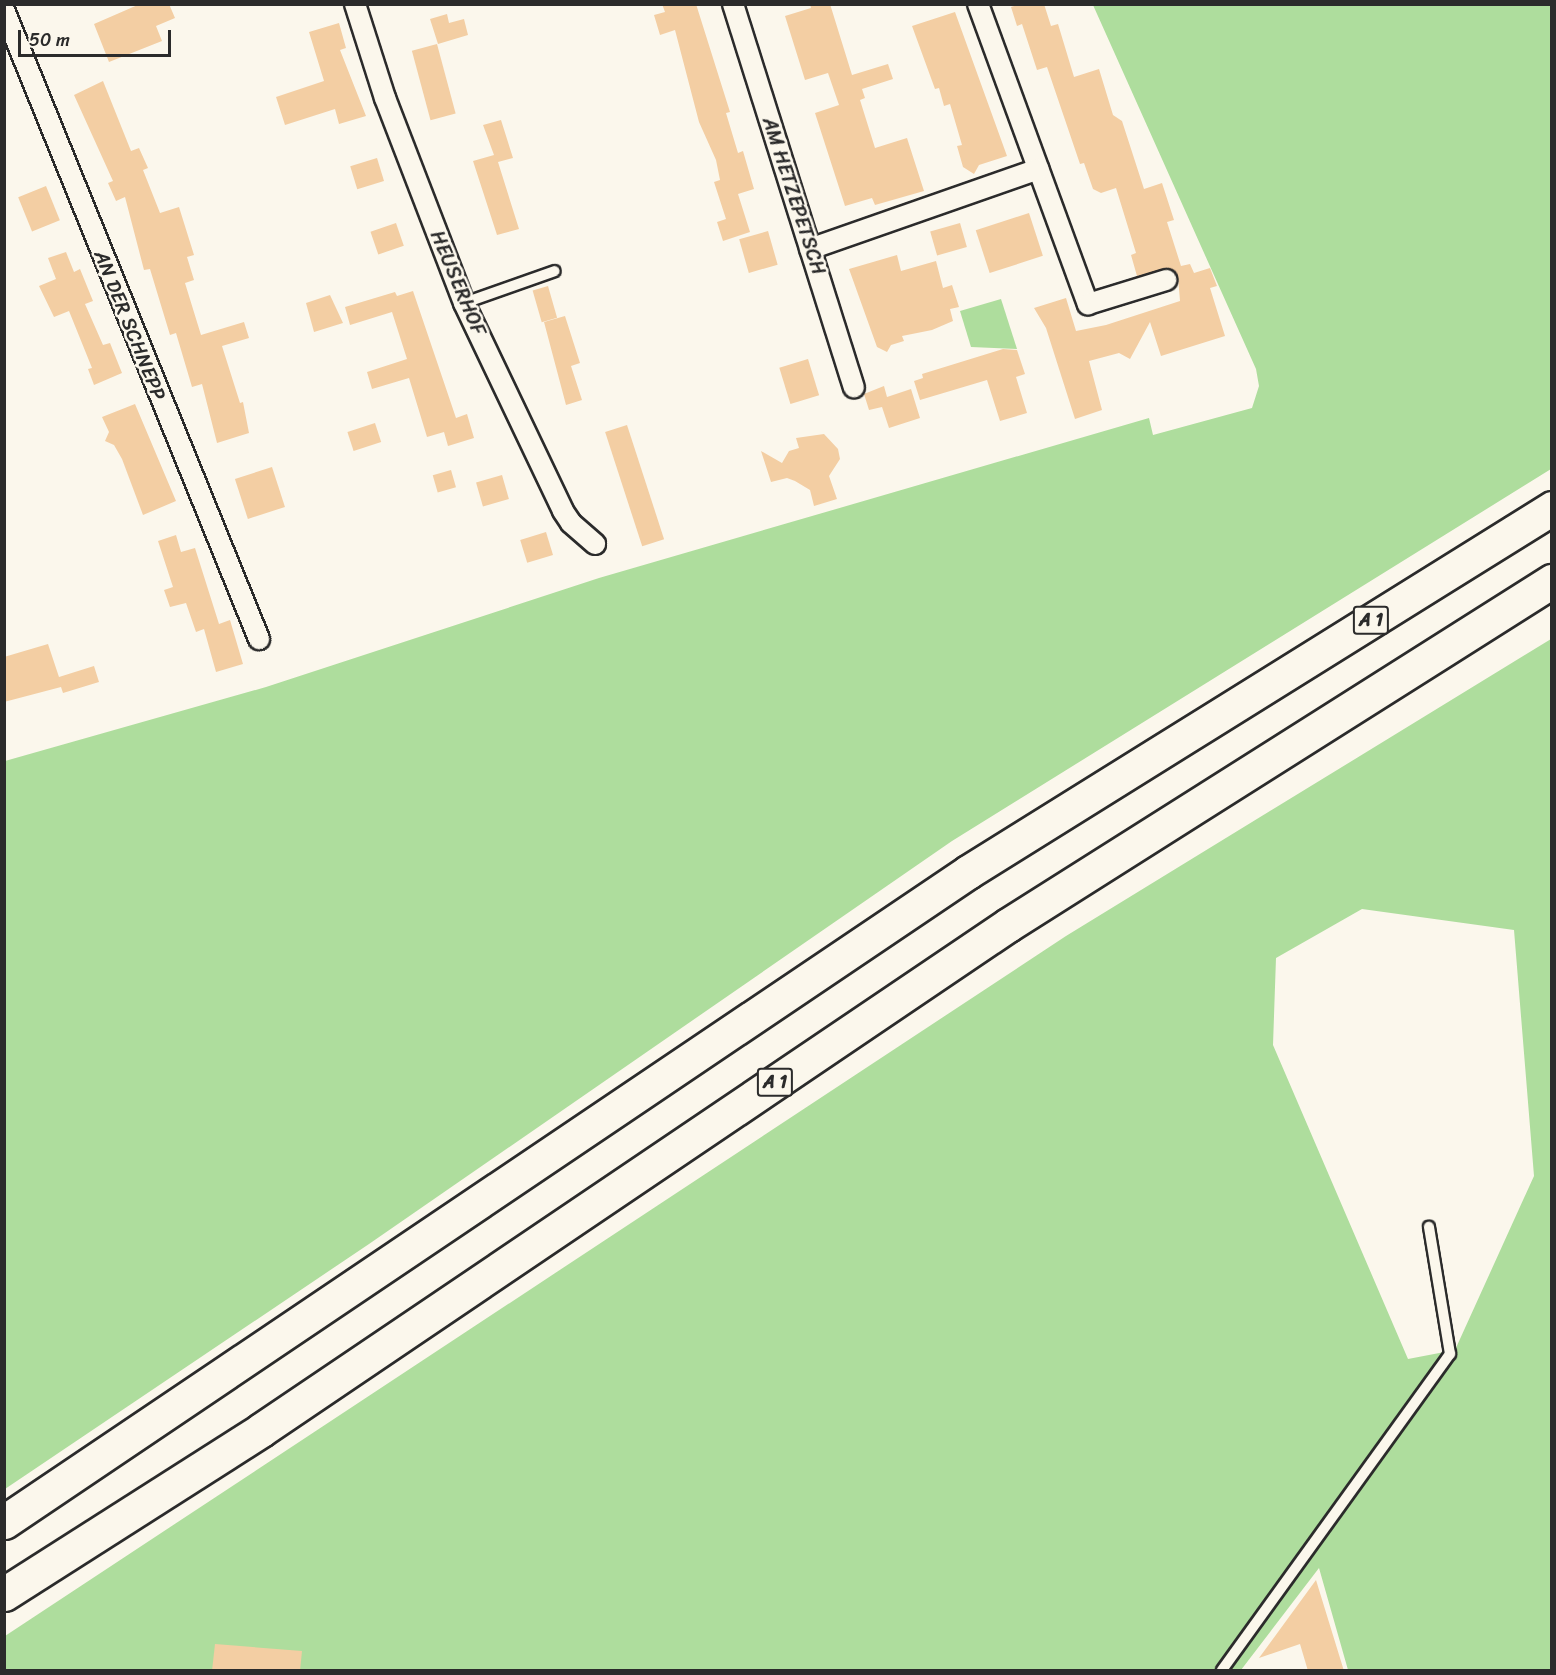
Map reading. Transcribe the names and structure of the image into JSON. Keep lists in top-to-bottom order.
{
  "streets": {
    "highway": ["A 1"],
    "street": ["AM HETZEPETSCH", "HEUSERHOF", "AN DER SCHNEPP"]
  },
  "scale_bar": "50 m"
}
